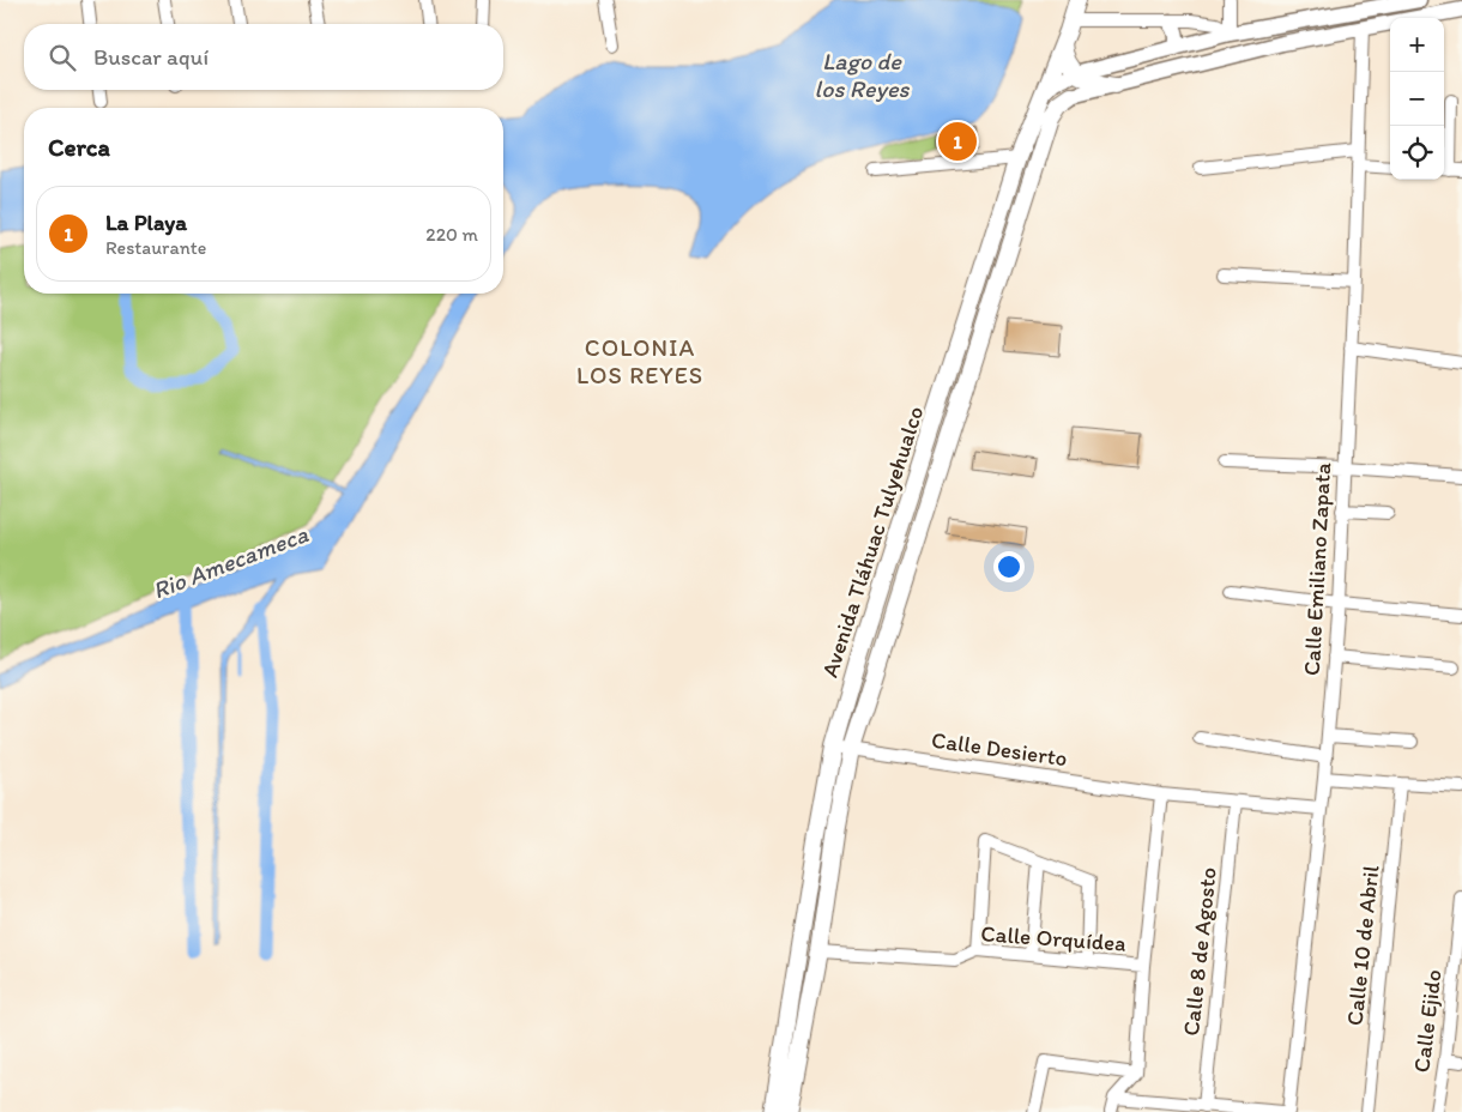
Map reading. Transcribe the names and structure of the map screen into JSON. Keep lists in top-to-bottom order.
{
  "streets": {
    "main road": ["Avenida Tláhuac Tulyehualco"],
    "street": [
      "Calle Emiliano Zapata",
      "Calle Desierto",
      "Calle Orquídea",
      "Calle 10 de Abril",
      "Calle 8 de Agosto",
      "Calle Ejido"
    ]
  },
  "crossings": [
    ["Avenida Tláhuac Tulyehualco", "Calle Desierto"],
    ["Avenida Tláhuac Tulyehualco", "Calle Orquídea"],
    ["Calle Emiliano Zapata", "Calle Desierto"],
    ["Calle Desierto", "Calle 8 de Agosto"]
  ],
  "districts": ["COLONIA LOS REYES"],
  "water": ["Lago de los Reyes", "Rio Amecameca"],
  "page": {
    "map_buttons": ["+", "−"],
    "search": "Buscar aquí",
    "heading": "Cerca",
    "pins": "1",
    "list": [
      {
        "mark": "1",
        "name": "La Playa",
        "note": "Restaurante",
        "value": "220 m"
      }
    ]
  }
}
